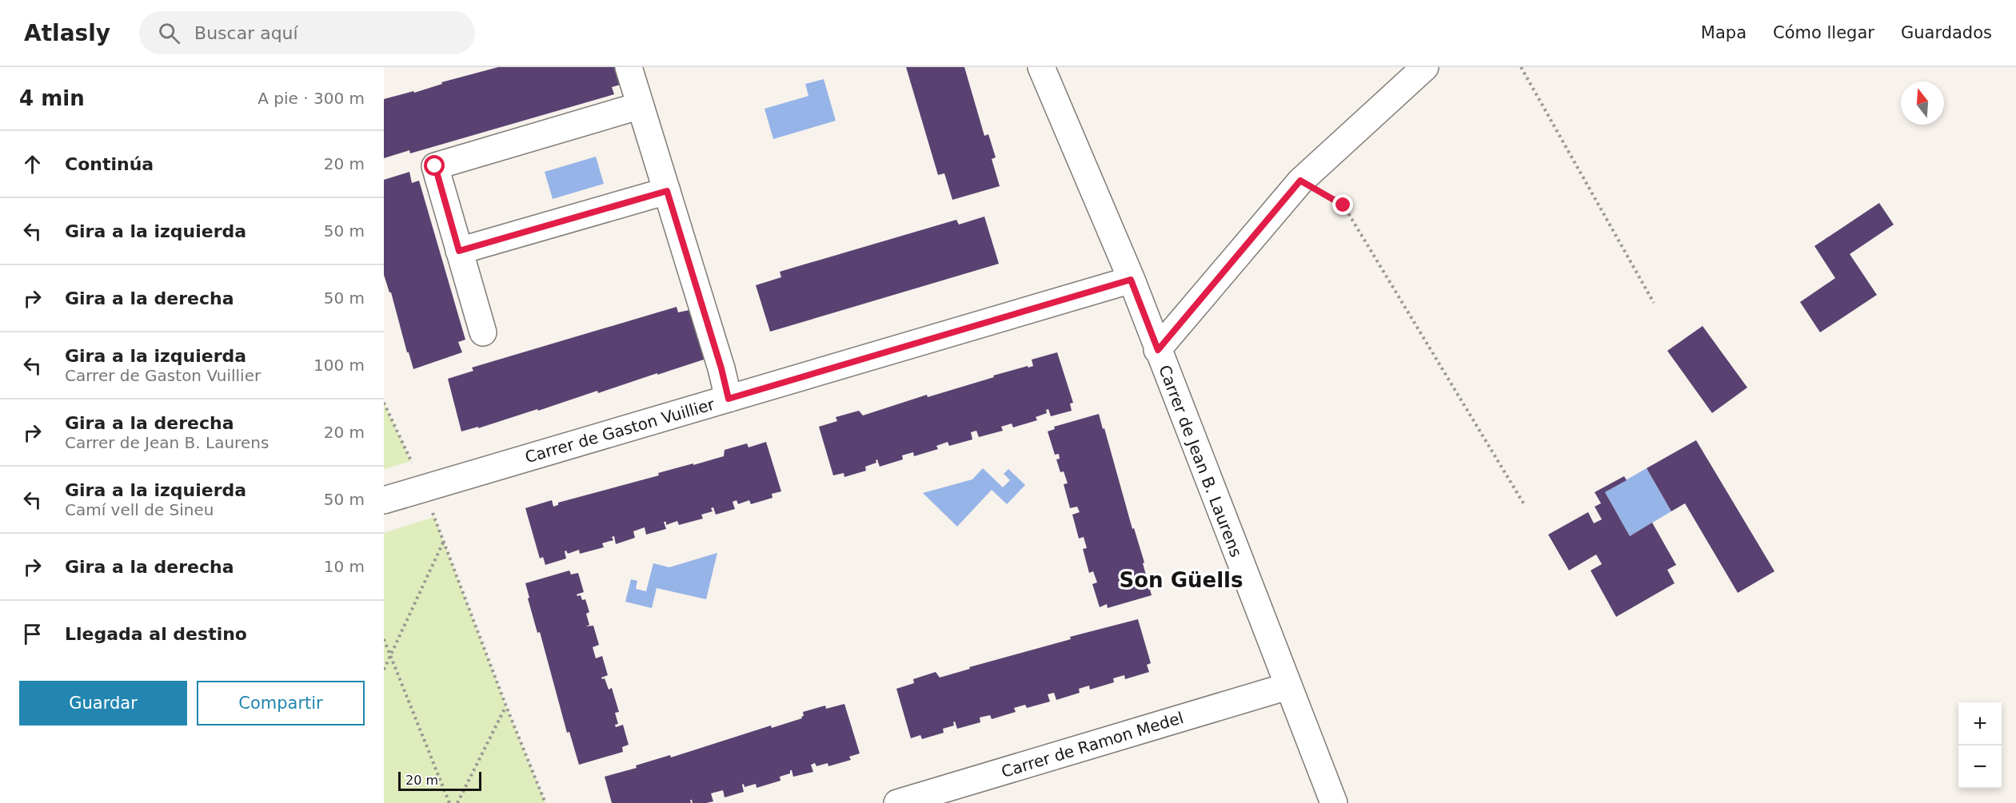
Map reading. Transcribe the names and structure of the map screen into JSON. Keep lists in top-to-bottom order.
{
  "streets": {
    "street": ["Carrer de Gaston Vuillier", "Carrer de Jean B. Laurens", "Carrer de Ramon Medel"]
  },
  "crossings": [
    ["Carrer de Gaston Vuillier", "Carrer de Jean B. Laurens"],
    ["Carrer de Jean B. Laurens", "Carrer de Ramon Medel"]
  ],
  "districts": ["Son Güells"],
  "scale_bar": "20 m",
  "north": "top",
  "page": {
    "header": "Atlasly",
    "search": "Buscar aquí",
    "nav": ["Mapa", "Cómo llegar", "Guardados"],
    "heading": ["4 min", "A pie · 300 m"],
    "list": [
      ["Continúa", "20 m"],
      ["Gira a la izquierda", "50 m"],
      ["Gira a la derecha", "50 m"],
      ["Gira a la izquierda", "Carrer de Gaston Vuillier", "100 m"],
      ["Gira a la derecha", "Carrer de Jean B. Laurens", "20 m"],
      ["Gira a la izquierda", "Camí vell de Sineu", "50 m"],
      ["Gira a la derecha", "10 m"],
      "Llegada al destino"
    ],
    "buttons": ["Guardar", "Compartir"],
    "map_buttons": ["+", "−"],
    "scale": "20 m"
  }
}
